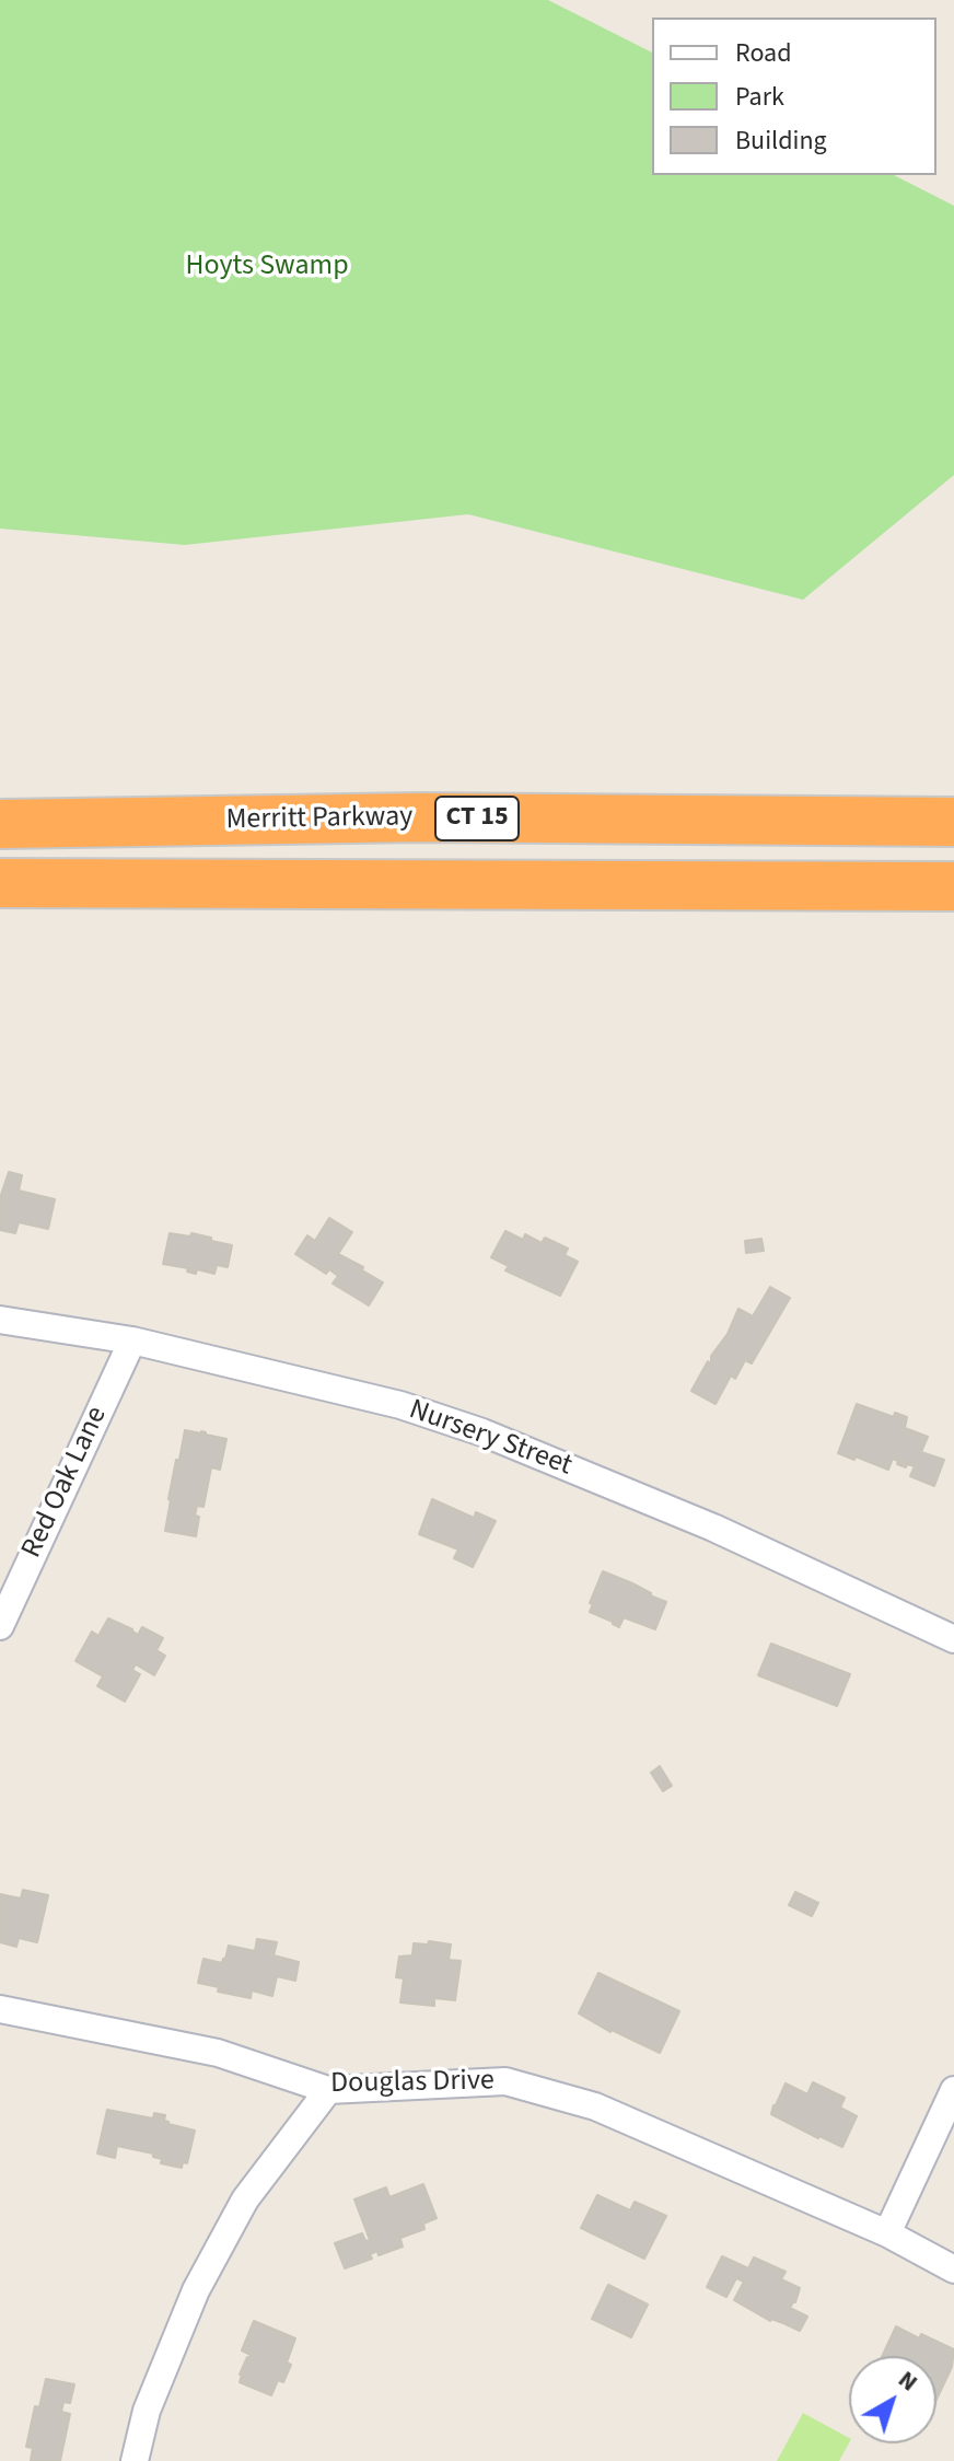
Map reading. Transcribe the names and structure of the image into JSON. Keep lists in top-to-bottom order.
{
  "streets": {
    "highway": ["CT 15", "Merritt Parkway"],
    "street": ["Nursery Street", "Red Oak Lane", "Douglas Drive"]
  },
  "crossings": [
    ["Nursery Street", "Red Oak Lane"]
  ],
  "parks": ["Hoyts Swamp"],
  "legend": ["Road", "Park", "Building"],
  "north": "top right"
}
